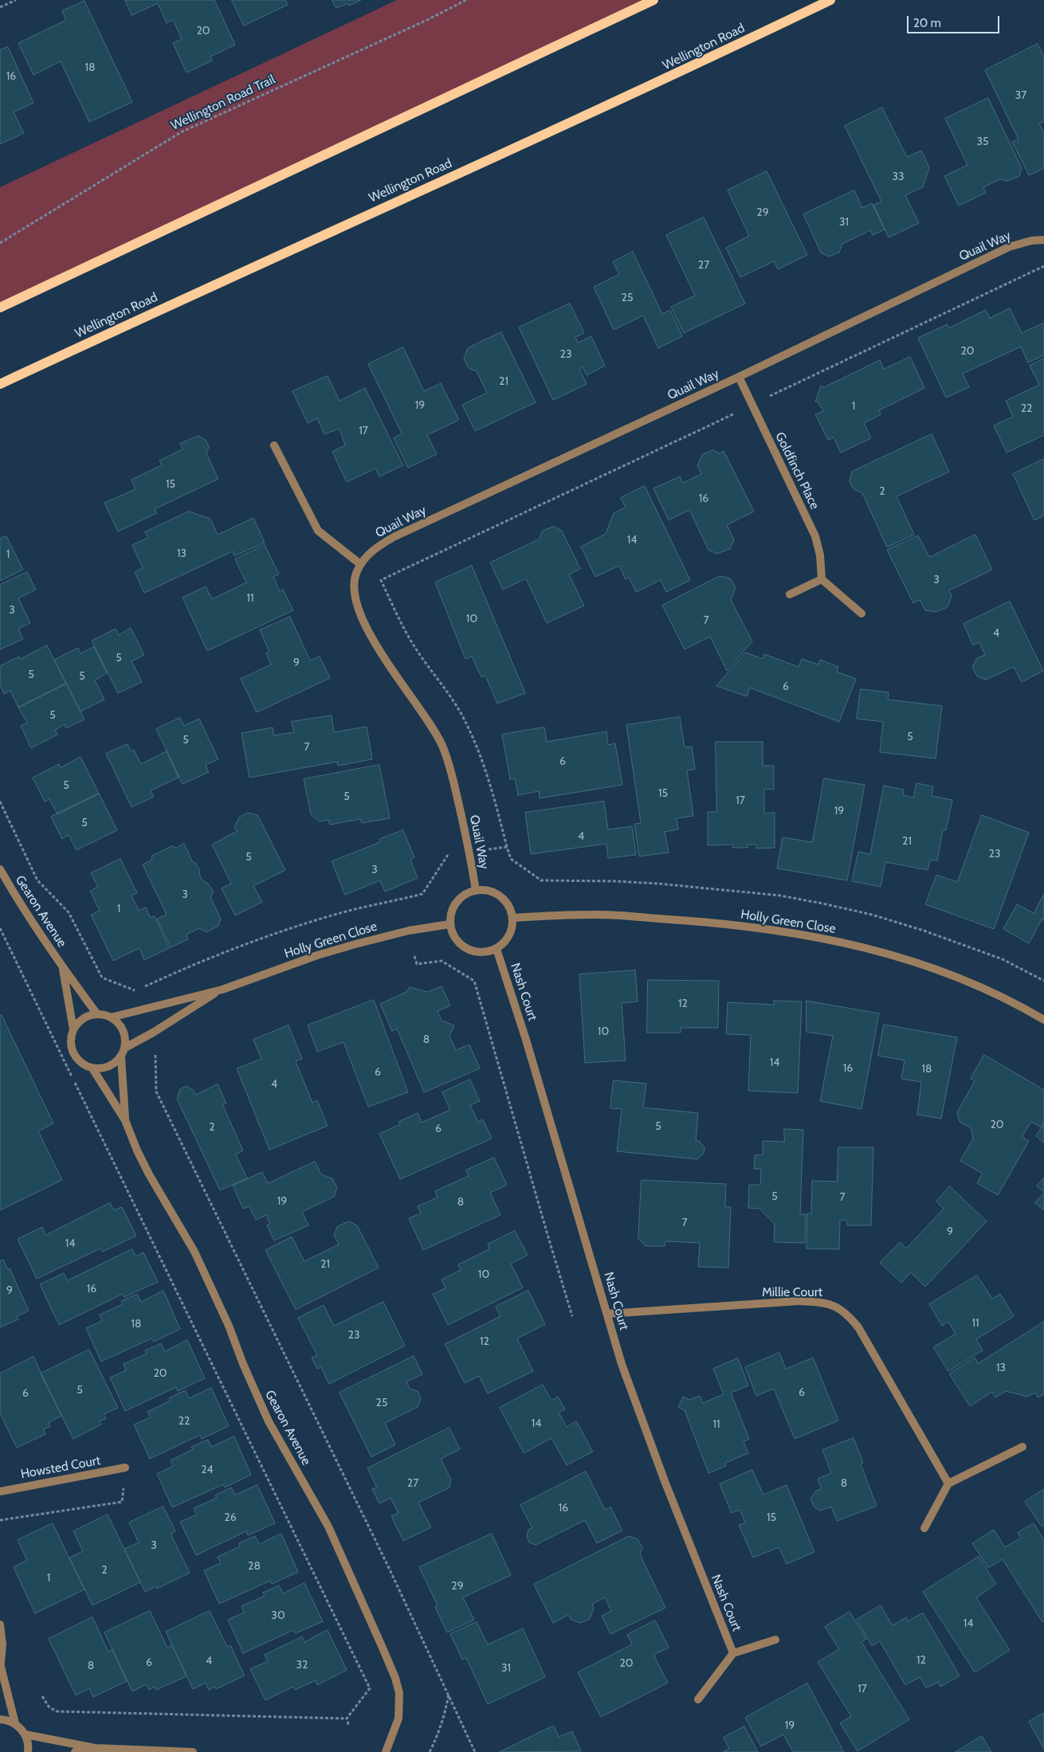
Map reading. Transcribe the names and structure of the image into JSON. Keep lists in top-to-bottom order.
{
  "streets": {
    "main road": ["Wellington Road"],
    "street": [
      "Quail Way",
      "Goldfinch Place",
      "Gearon Avenue",
      "Holly Green Close",
      "Nash Court",
      "Millie Court",
      "Howsted Court"
    ],
    "path": ["Wellington Road Trail"]
  },
  "crossings": [
    ["Quail Way", "Goldfinch Place"],
    ["Quail Way", "Holly Green Close"],
    ["Quail Way", "Nash Court"],
    ["Holly Green Close", "Nash Court"],
    ["Nash Court", "Millie Court"]
  ],
  "house_numbers": [
    "20",
    "18",
    "16",
    "37",
    "35",
    "33",
    "29",
    "31",
    "27",
    "25",
    "20",
    "23",
    "21",
    "19",
    "1",
    "22",
    "17",
    "15",
    "2",
    "16",
    "14",
    "13",
    "1",
    "3",
    "11",
    "3",
    "10",
    "7",
    "4",
    "5",
    "9",
    "5",
    "5",
    "6",
    "5",
    "5",
    "5",
    "7",
    "6",
    "5",
    "15",
    "5",
    "17",
    "19",
    "5",
    "4",
    "21",
    "23",
    "5",
    "3",
    "3",
    "1",
    "12",
    "10",
    "8",
    "14",
    "16",
    "18",
    "6",
    "4",
    "20",
    "5",
    "2",
    "6",
    "5",
    "7",
    "19",
    "8",
    "7",
    "9",
    "14",
    "21",
    "10",
    "16",
    "9",
    "11",
    "18",
    "23",
    "12",
    "13",
    "20",
    "5",
    "6",
    "6",
    "25",
    "22",
    "14",
    "11",
    "24",
    "27",
    "8",
    "16",
    "26",
    "15",
    "3",
    "28",
    "2",
    "1",
    "29",
    "30",
    "14",
    "12",
    "4",
    "6",
    "20",
    "32",
    "8",
    "31",
    "17",
    "19"
  ],
  "scale_bar": "20 m"
}
